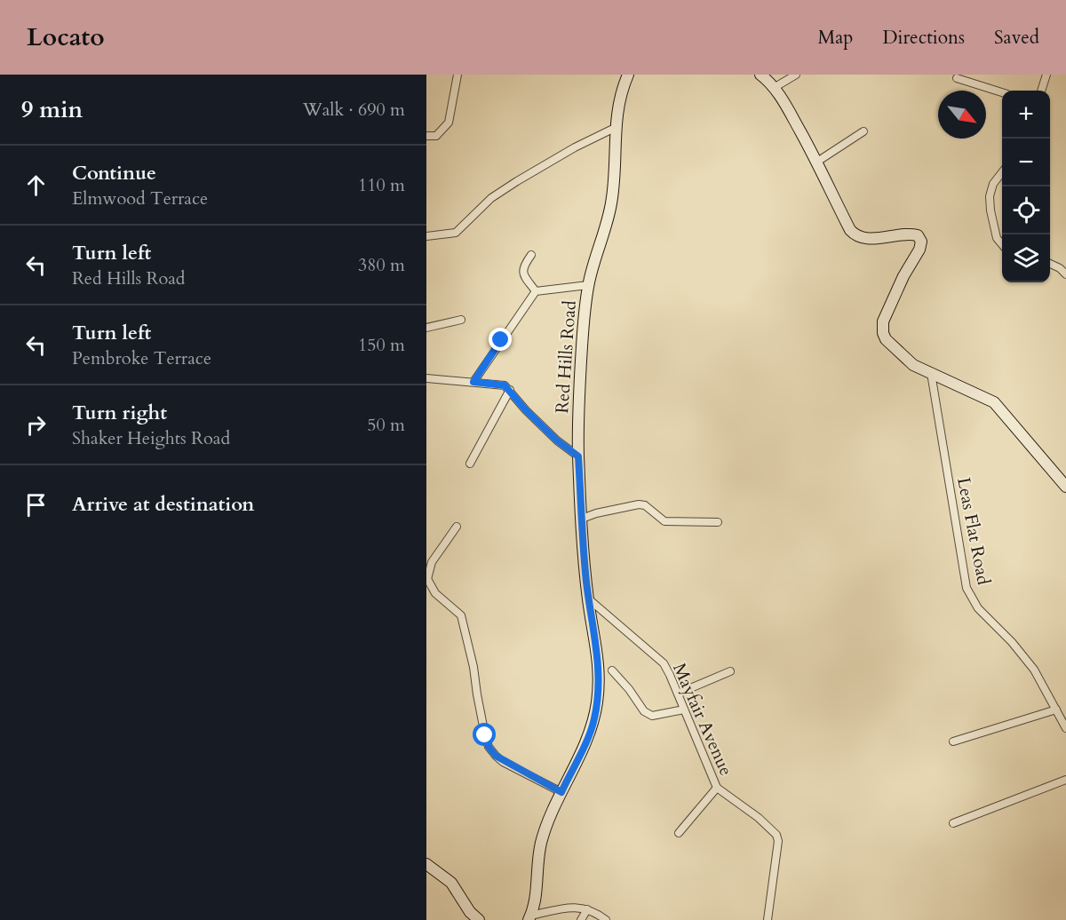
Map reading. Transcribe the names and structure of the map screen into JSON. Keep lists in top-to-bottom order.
{
  "streets": {
    "main road": ["Red Hills Road"],
    "street": ["Leas Flat Road", "Mayfair Avenue"]
  },
  "crossings": [
    ["Red Hills Road", "Mayfair Avenue"]
  ],
  "north": "bottom right",
  "page": {
    "header": "Locato",
    "nav": ["Map", "Directions", "Saved"],
    "heading": ["9 min", "Walk · 690 m"],
    "map_buttons": ["+", "−"],
    "list": [
      ["Continue", "Elmwood Terrace", "110 m"],
      ["Turn left", "Red Hills Road", "380 m"],
      ["Turn left", "Pembroke Terrace", "150 m"],
      ["Turn right", "Shaker Heights Road", "50 m"],
      "Arrive at destination"
    ]
  }
}
